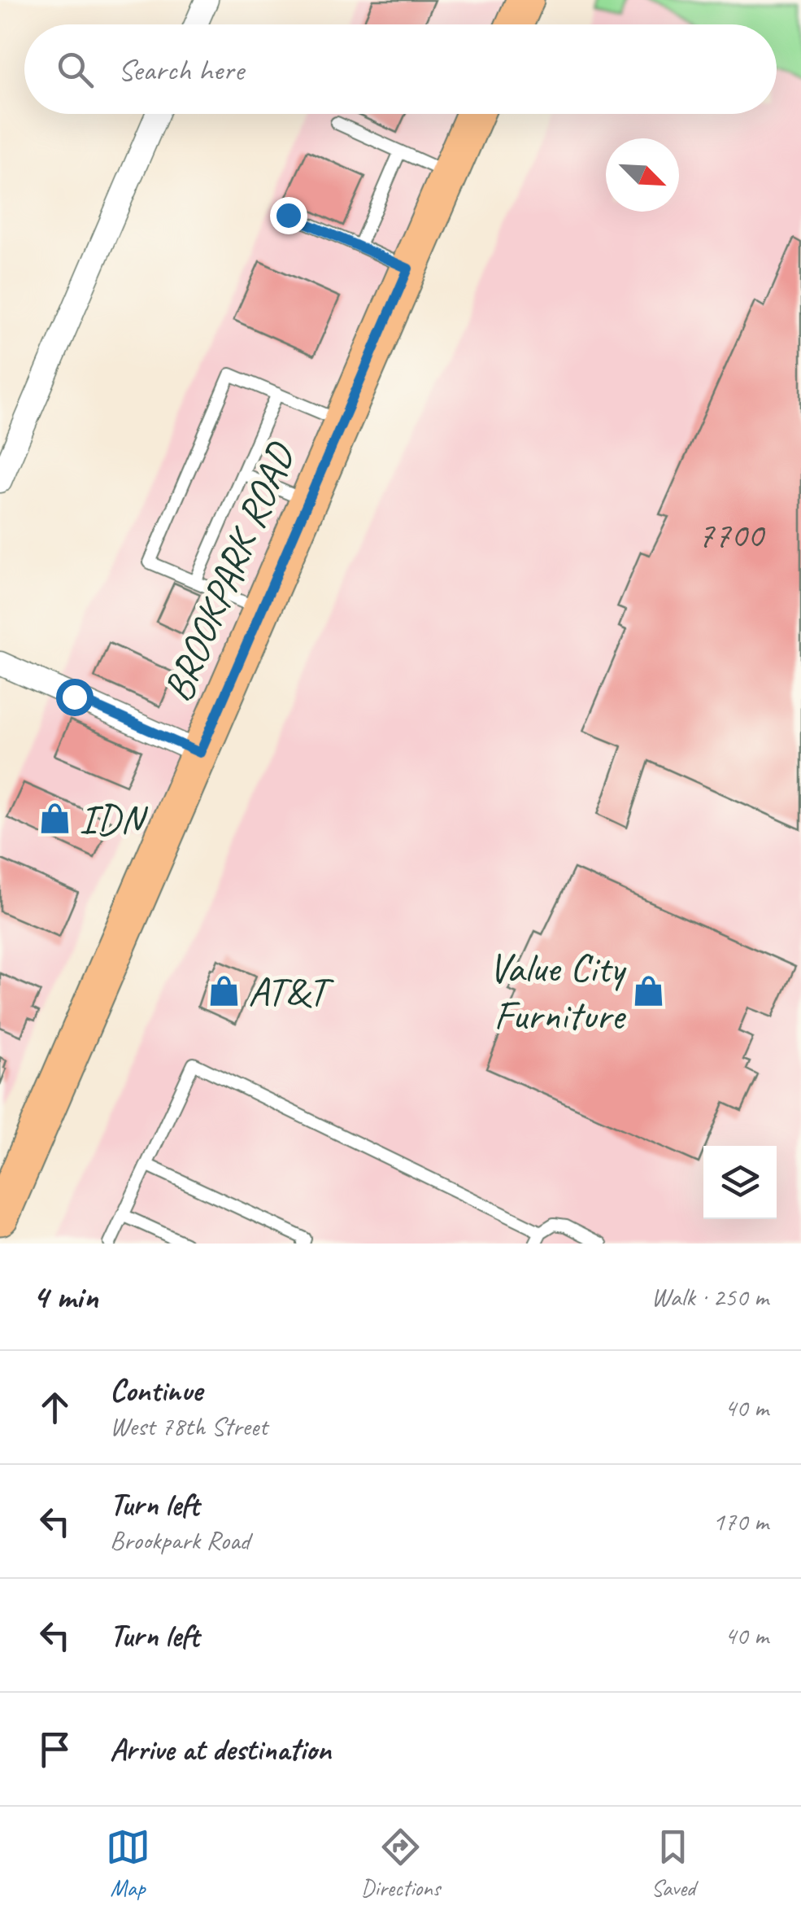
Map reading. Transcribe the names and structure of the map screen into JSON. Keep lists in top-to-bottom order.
{
  "streets": {
    "main road": ["BROOKPARK ROAD"]
  },
  "places": {
    "shop": ["IDN", "AT&T", "Value City Furniture"]
  },
  "house_numbers": ["7700"],
  "north": "bottom right",
  "page": {
    "search": "Search here",
    "heading": ["4 min", "Walk · 250 m"],
    "list": [
      ["Continue", "West 78th Street", "40 m"],
      ["Turn left", "Brookpark Road", "170 m"],
      ["Turn left", "40 m"],
      "Arrive at destination"
    ],
    "nav": ["Map", "Directions", "Saved"]
  }
}
